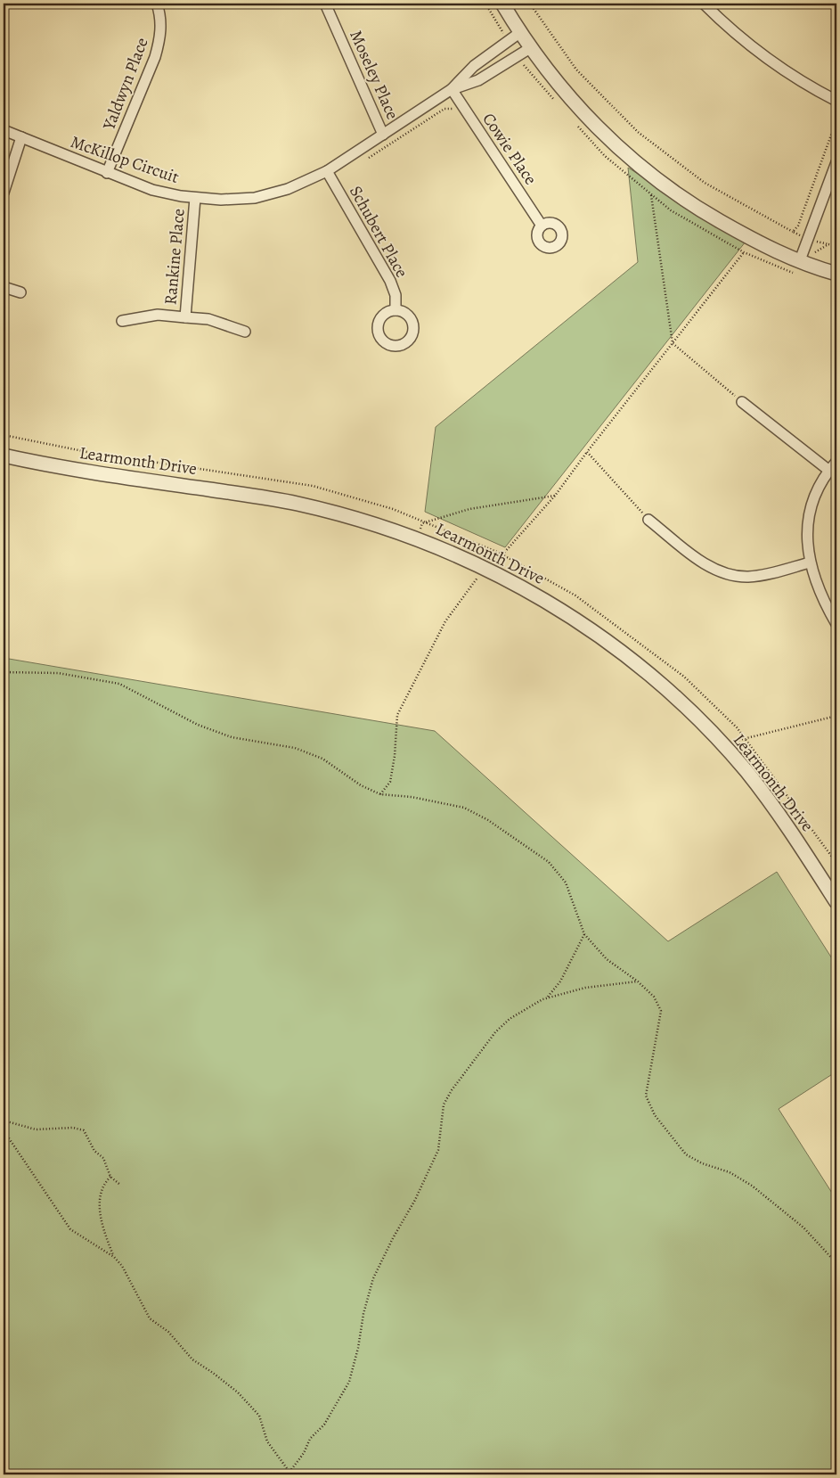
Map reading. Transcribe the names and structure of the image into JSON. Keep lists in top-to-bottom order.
{
  "streets": {
    "street": [
      "Moseley Place",
      "Yaldwyn Place",
      "Cowie Place",
      "McKillop Circuit",
      "Schubert Place",
      "Rankine Place",
      "Learmonth Drive"
    ]
  },
  "crossings": [
    ["Moseley Place", "McKillop Circuit"],
    ["Yaldwyn Place", "McKillop Circuit"],
    ["Cowie Place", "McKillop Circuit"],
    ["McKillop Circuit", "Schubert Place"],
    ["McKillop Circuit", "Rankine Place"]
  ]
}
